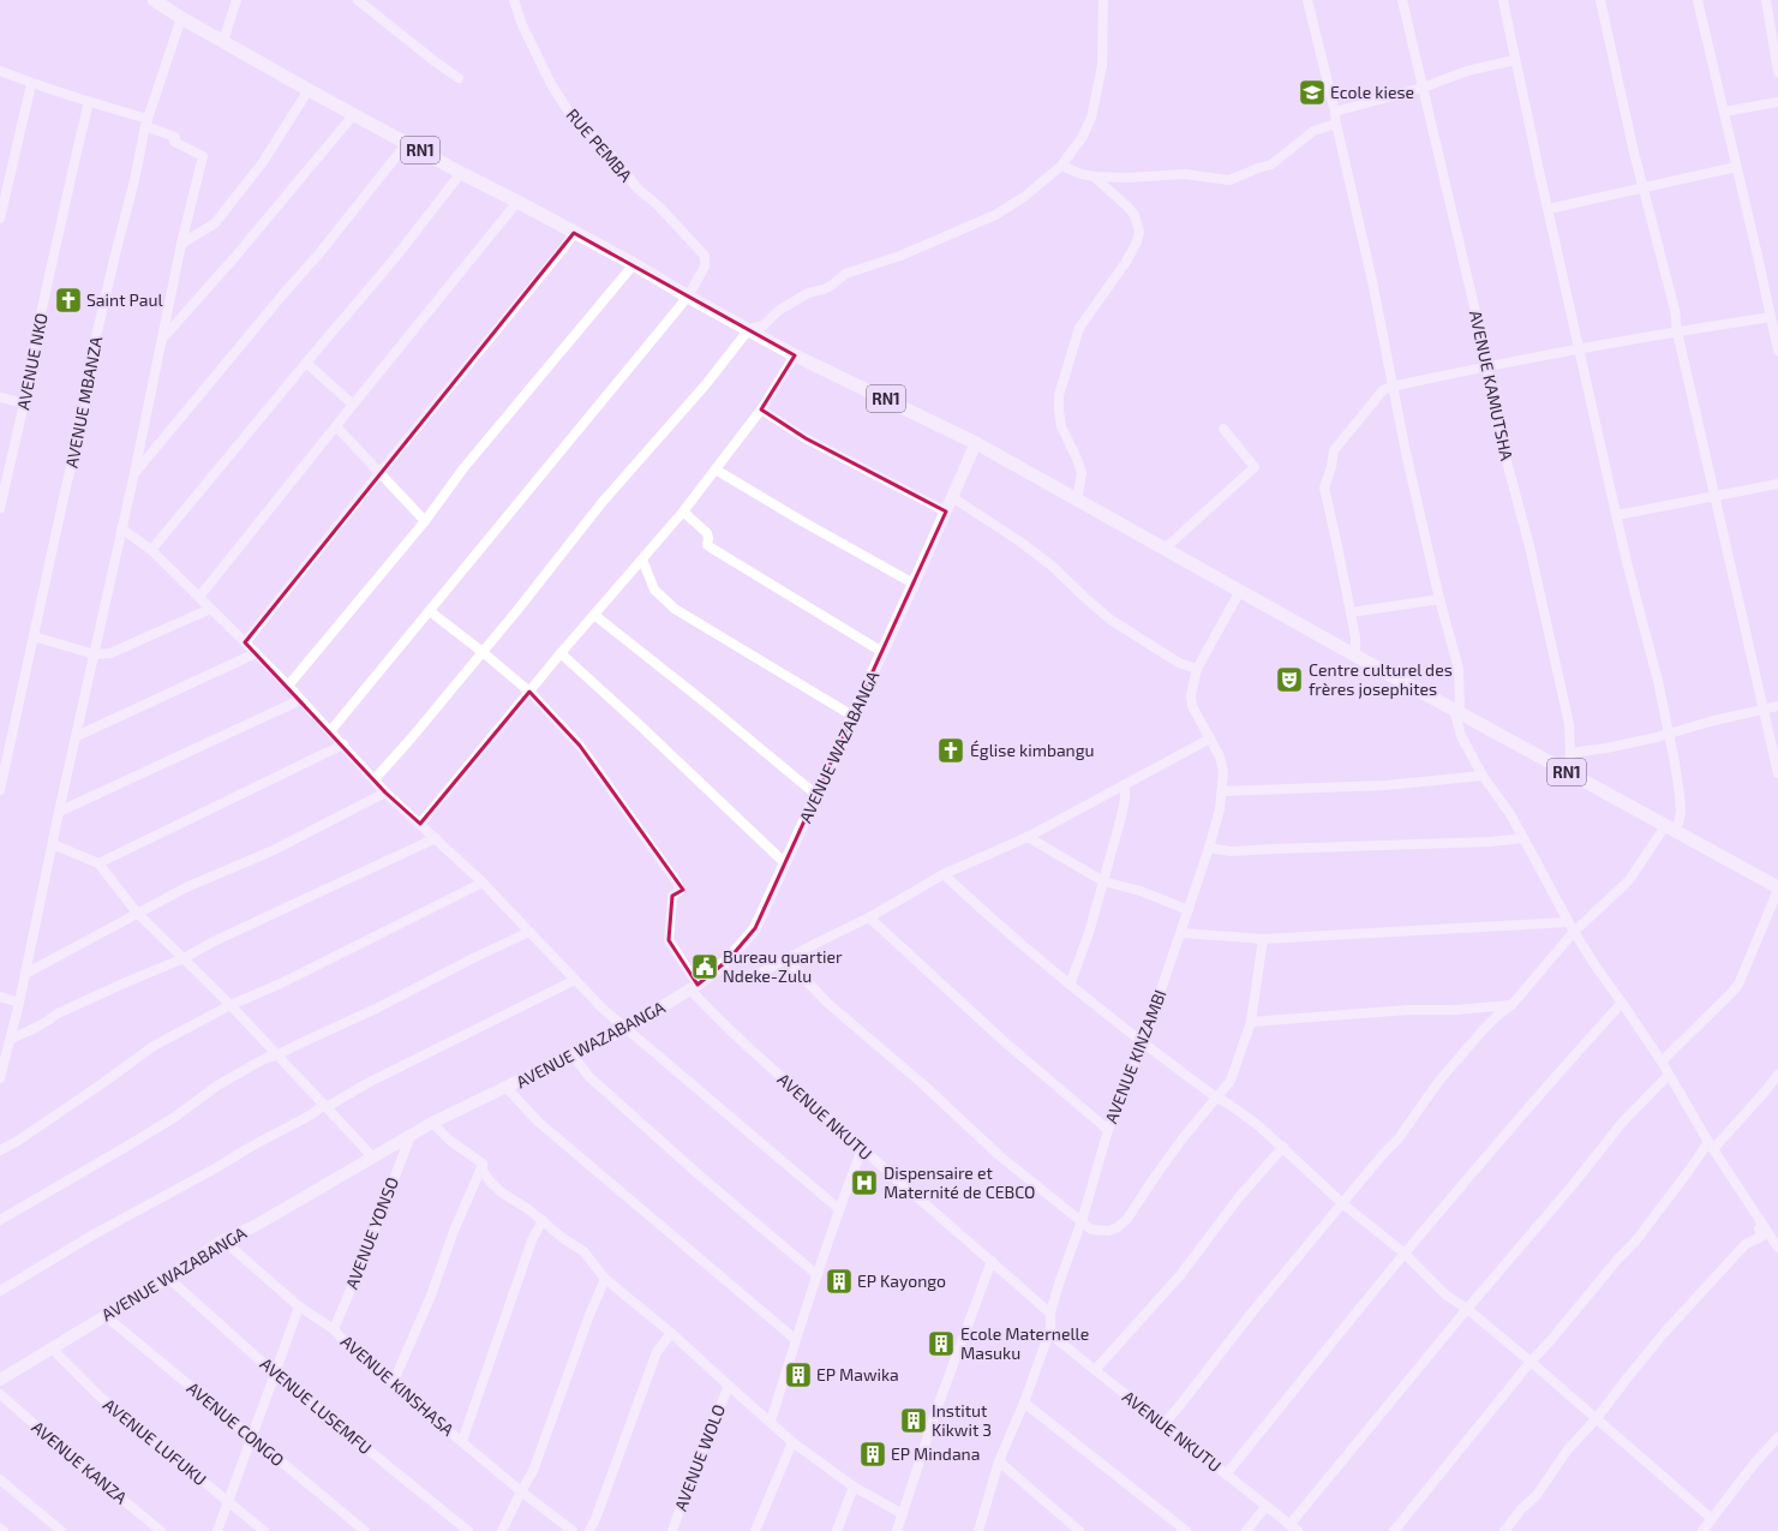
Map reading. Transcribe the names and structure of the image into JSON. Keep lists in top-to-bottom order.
{
  "streets": {
    "highway": ["RN1"],
    "main road": ["AVENUE WAZABANGA"],
    "street": [
      "RUE PEMBA",
      "AVENUE NKO",
      "AVENUE KAMUTSHA",
      "AVENUE MBANZA",
      "AVENUE KINZAMBI",
      "AVENUE NKUTU",
      "AVENUE YONSO",
      "AVENUE KINSHASA",
      "AVENUE LUSEMFU",
      "AVENUE CONGO",
      "AVENUE LUFUKU",
      "AVENUE WOLO",
      "AVENUE KANZA"
    ]
  },
  "crossings": [
    ["RUE PEMBA", "RN1"],
    ["RUE PEMBA", "AVENUE NKUTU"],
    ["RN1", "AVENUE KAMUTSHA"],
    ["RN1", "AVENUE MBANZA"],
    ["RN1", "AVENUE WAZABANGA"],
    ["RN1", "AVENUE KINZAMBI"],
    ["AVENUE WAZABANGA", "AVENUE NKUTU"],
    ["AVENUE WAZABANGA", "AVENUE YONSO"],
    ["AVENUE WAZABANGA", "AVENUE KINSHASA"],
    ["AVENUE WAZABANGA", "AVENUE LUSEMFU"],
    ["AVENUE WAZABANGA", "AVENUE CONGO"],
    ["AVENUE WAZABANGA", "AVENUE LUFUKU"],
    ["AVENUE KINZAMBI", "AVENUE NKUTU"],
    ["AVENUE YONSO", "AVENUE KINSHASA"]
  ],
  "places": {
    "school or university": ["Ecole kiese"],
    "church": ["Saint Paul", "Église kimbangu"],
    "theatre": ["Centre culturel des frères josephites"],
    "public building": ["Bureau quartier Ndeke-Zulu"],
    "hospital": ["Dispensaire et Maternité de CEBCO"],
    "building": [
      "EP Kayongo",
      "Ecole Maternelle Masuku",
      "EP Mawika",
      "Institut Kikwit 3",
      "EP Mindana"
    ]
  }
}
